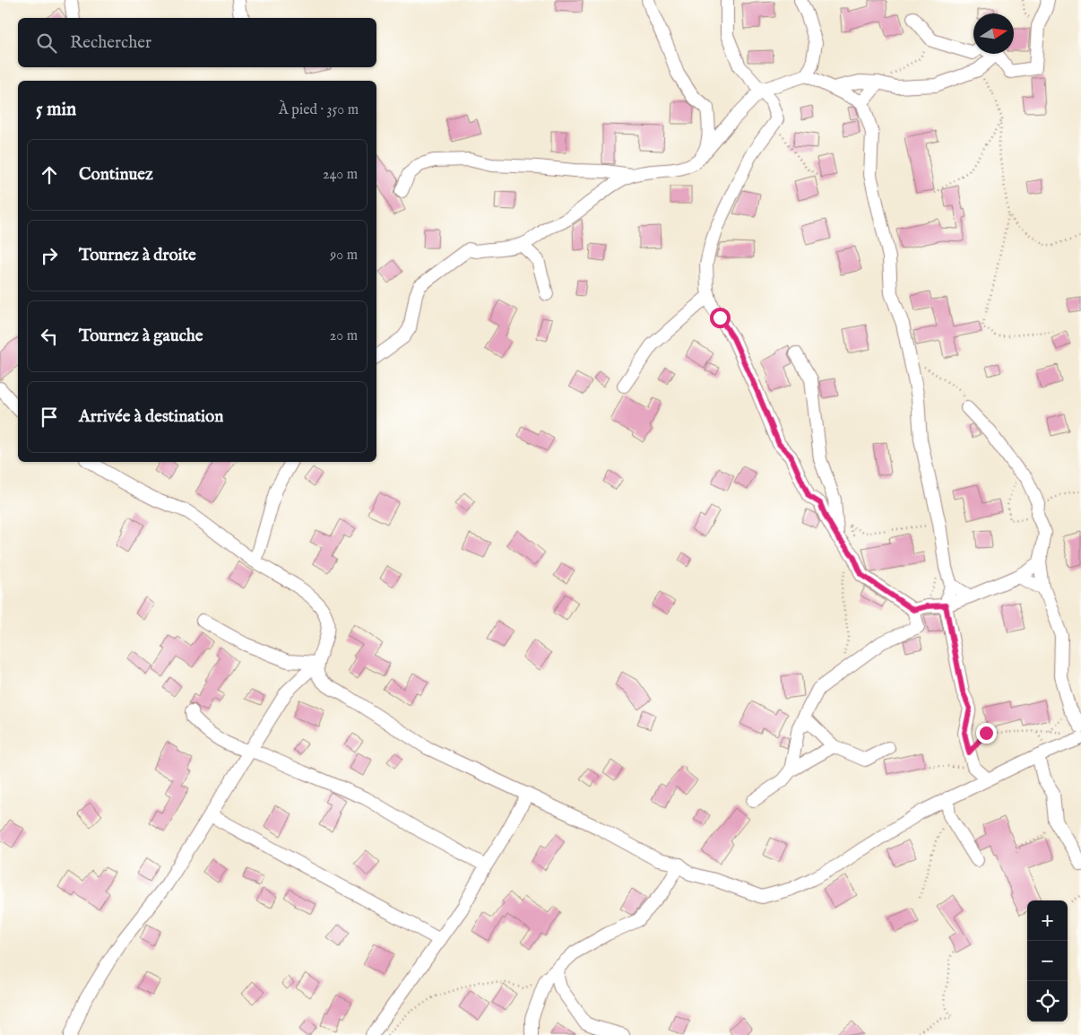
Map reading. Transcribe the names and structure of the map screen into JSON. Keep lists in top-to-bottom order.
{
  "north": "right",
  "page": {
    "search": "Rechercher",
    "heading": ["5 min", "À pied · 350 m"],
    "list": [
      ["Continuez", "240 m"],
      ["Tournez à droite", "90 m"],
      ["Tournez à gauche", "20 m"],
      "Arrivée à destination"
    ],
    "map_buttons": ["+", "−"]
  }
}
